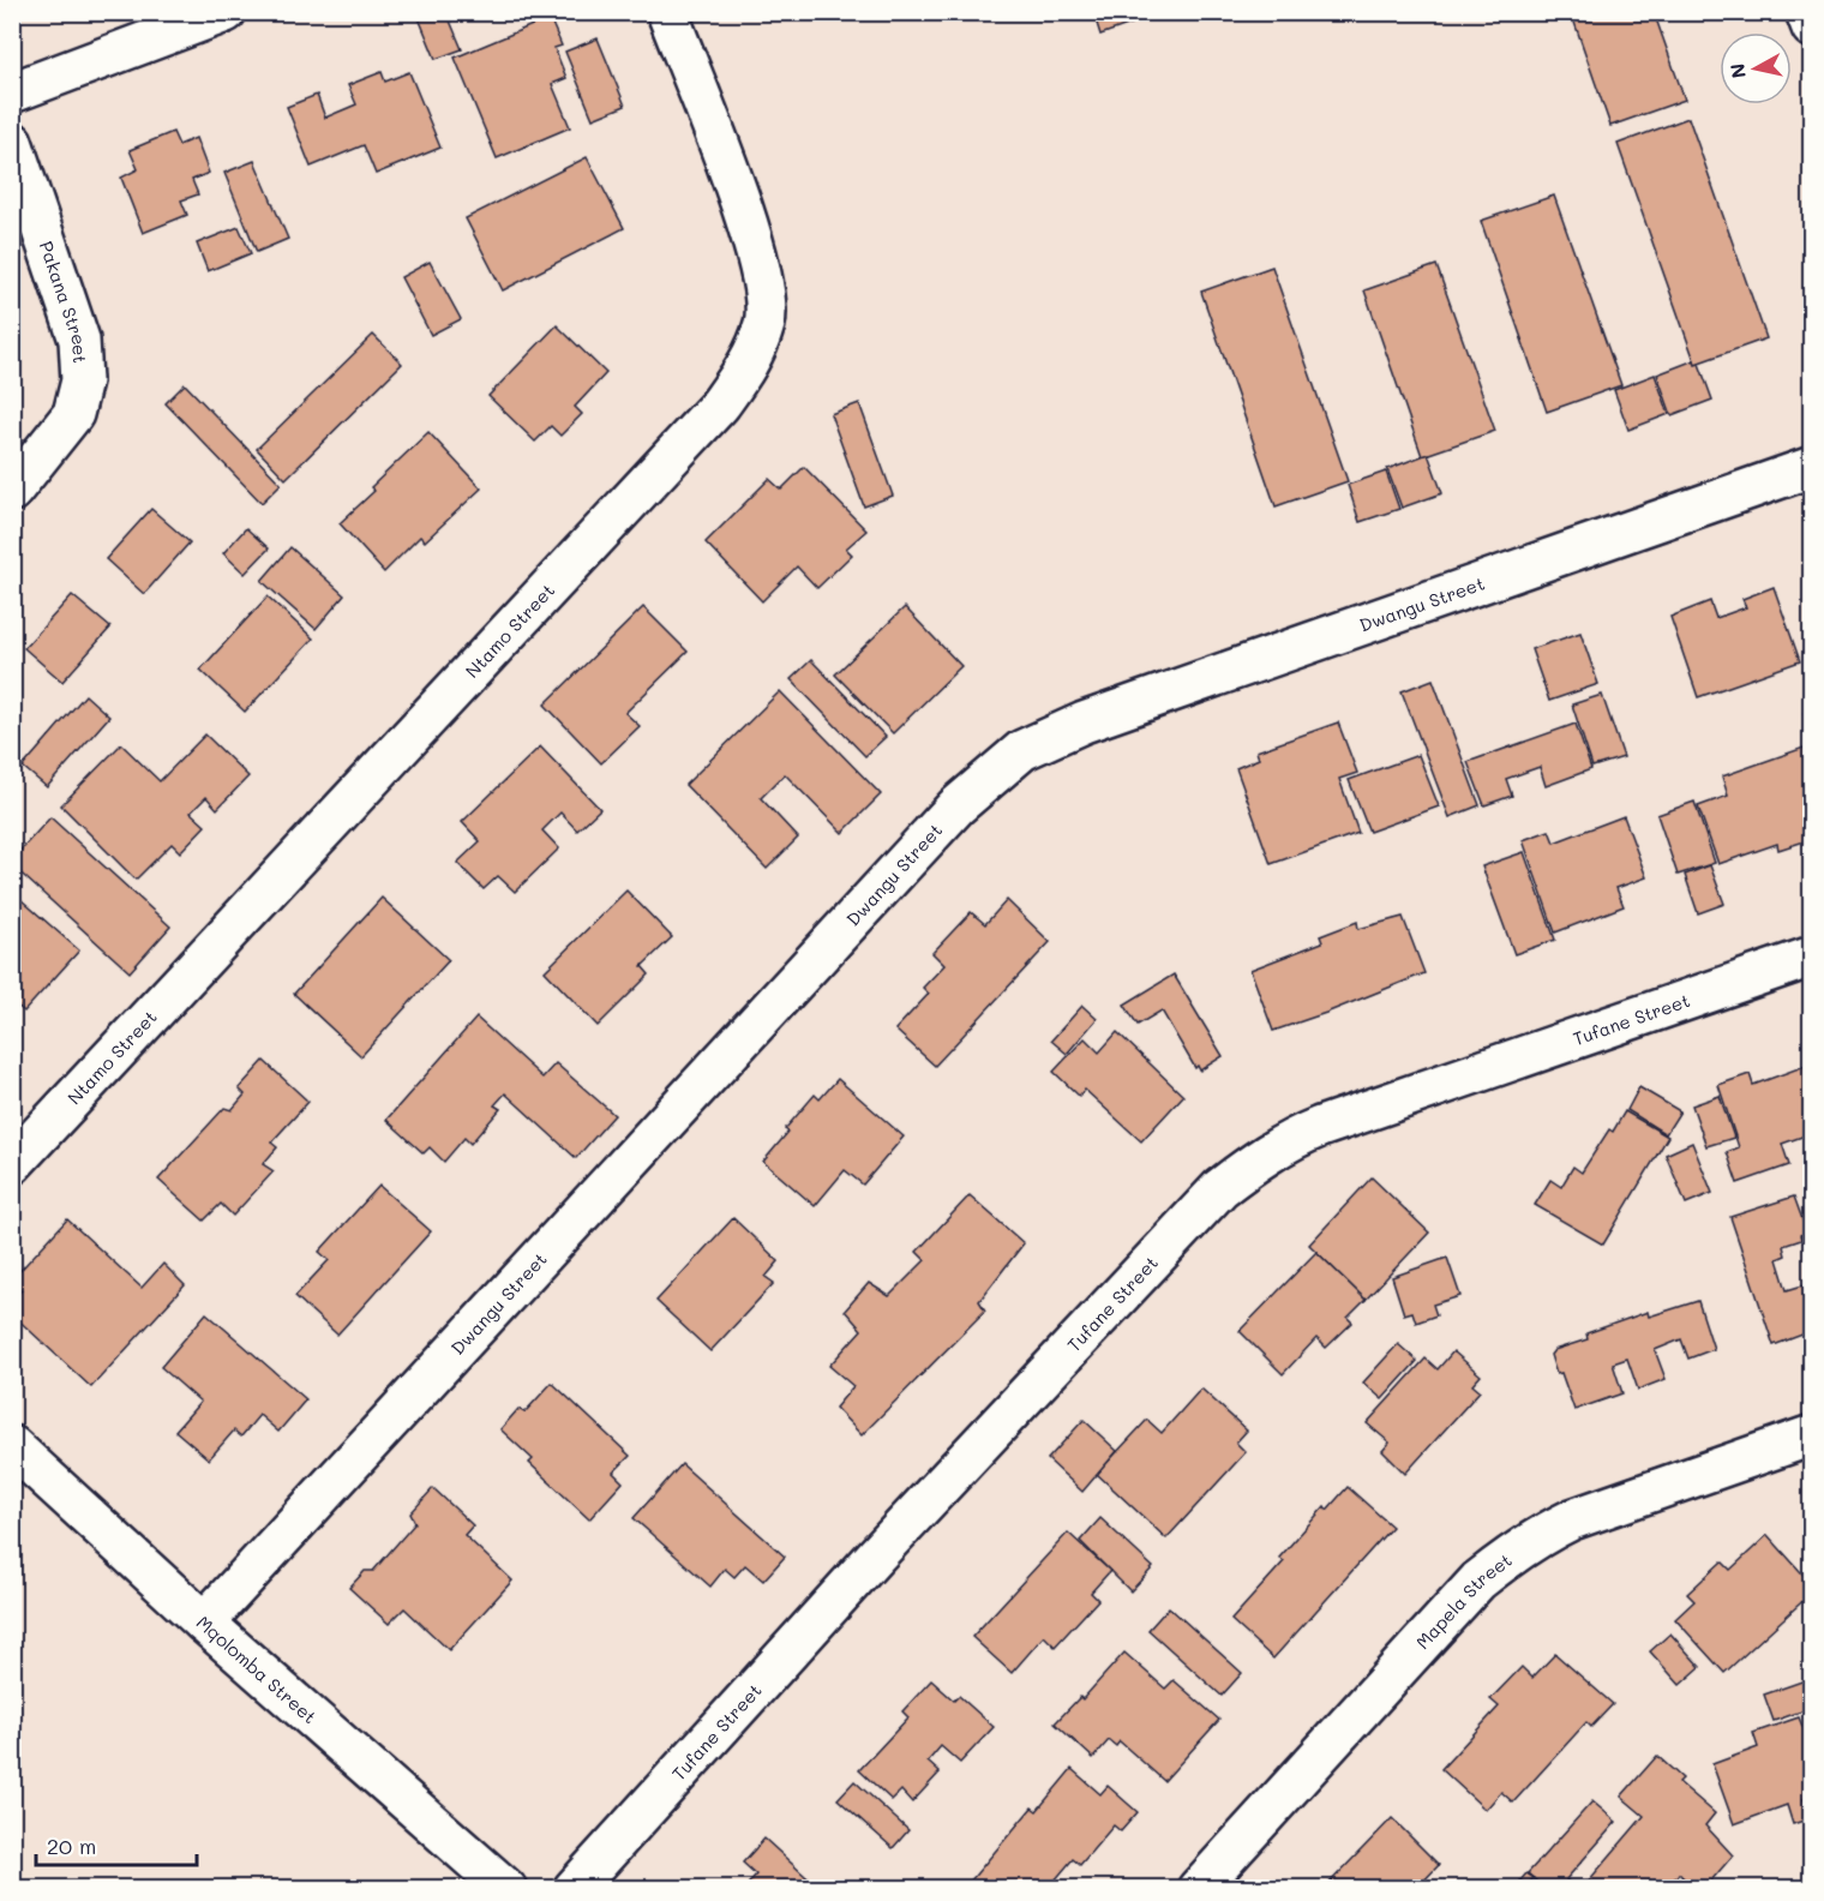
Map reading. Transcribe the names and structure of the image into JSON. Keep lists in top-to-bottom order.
{
  "streets": {
    "street": [
      "Pakana Street",
      "Dwangu Street",
      "Ntamo Street",
      "Tufane Street",
      "Mapela Street",
      "Mqolomba Street"
    ]
  },
  "crossings": [
    ["Dwangu Street", "Mqolomba Street"]
  ],
  "scale_bar": "20 m",
  "north": "left"
}
